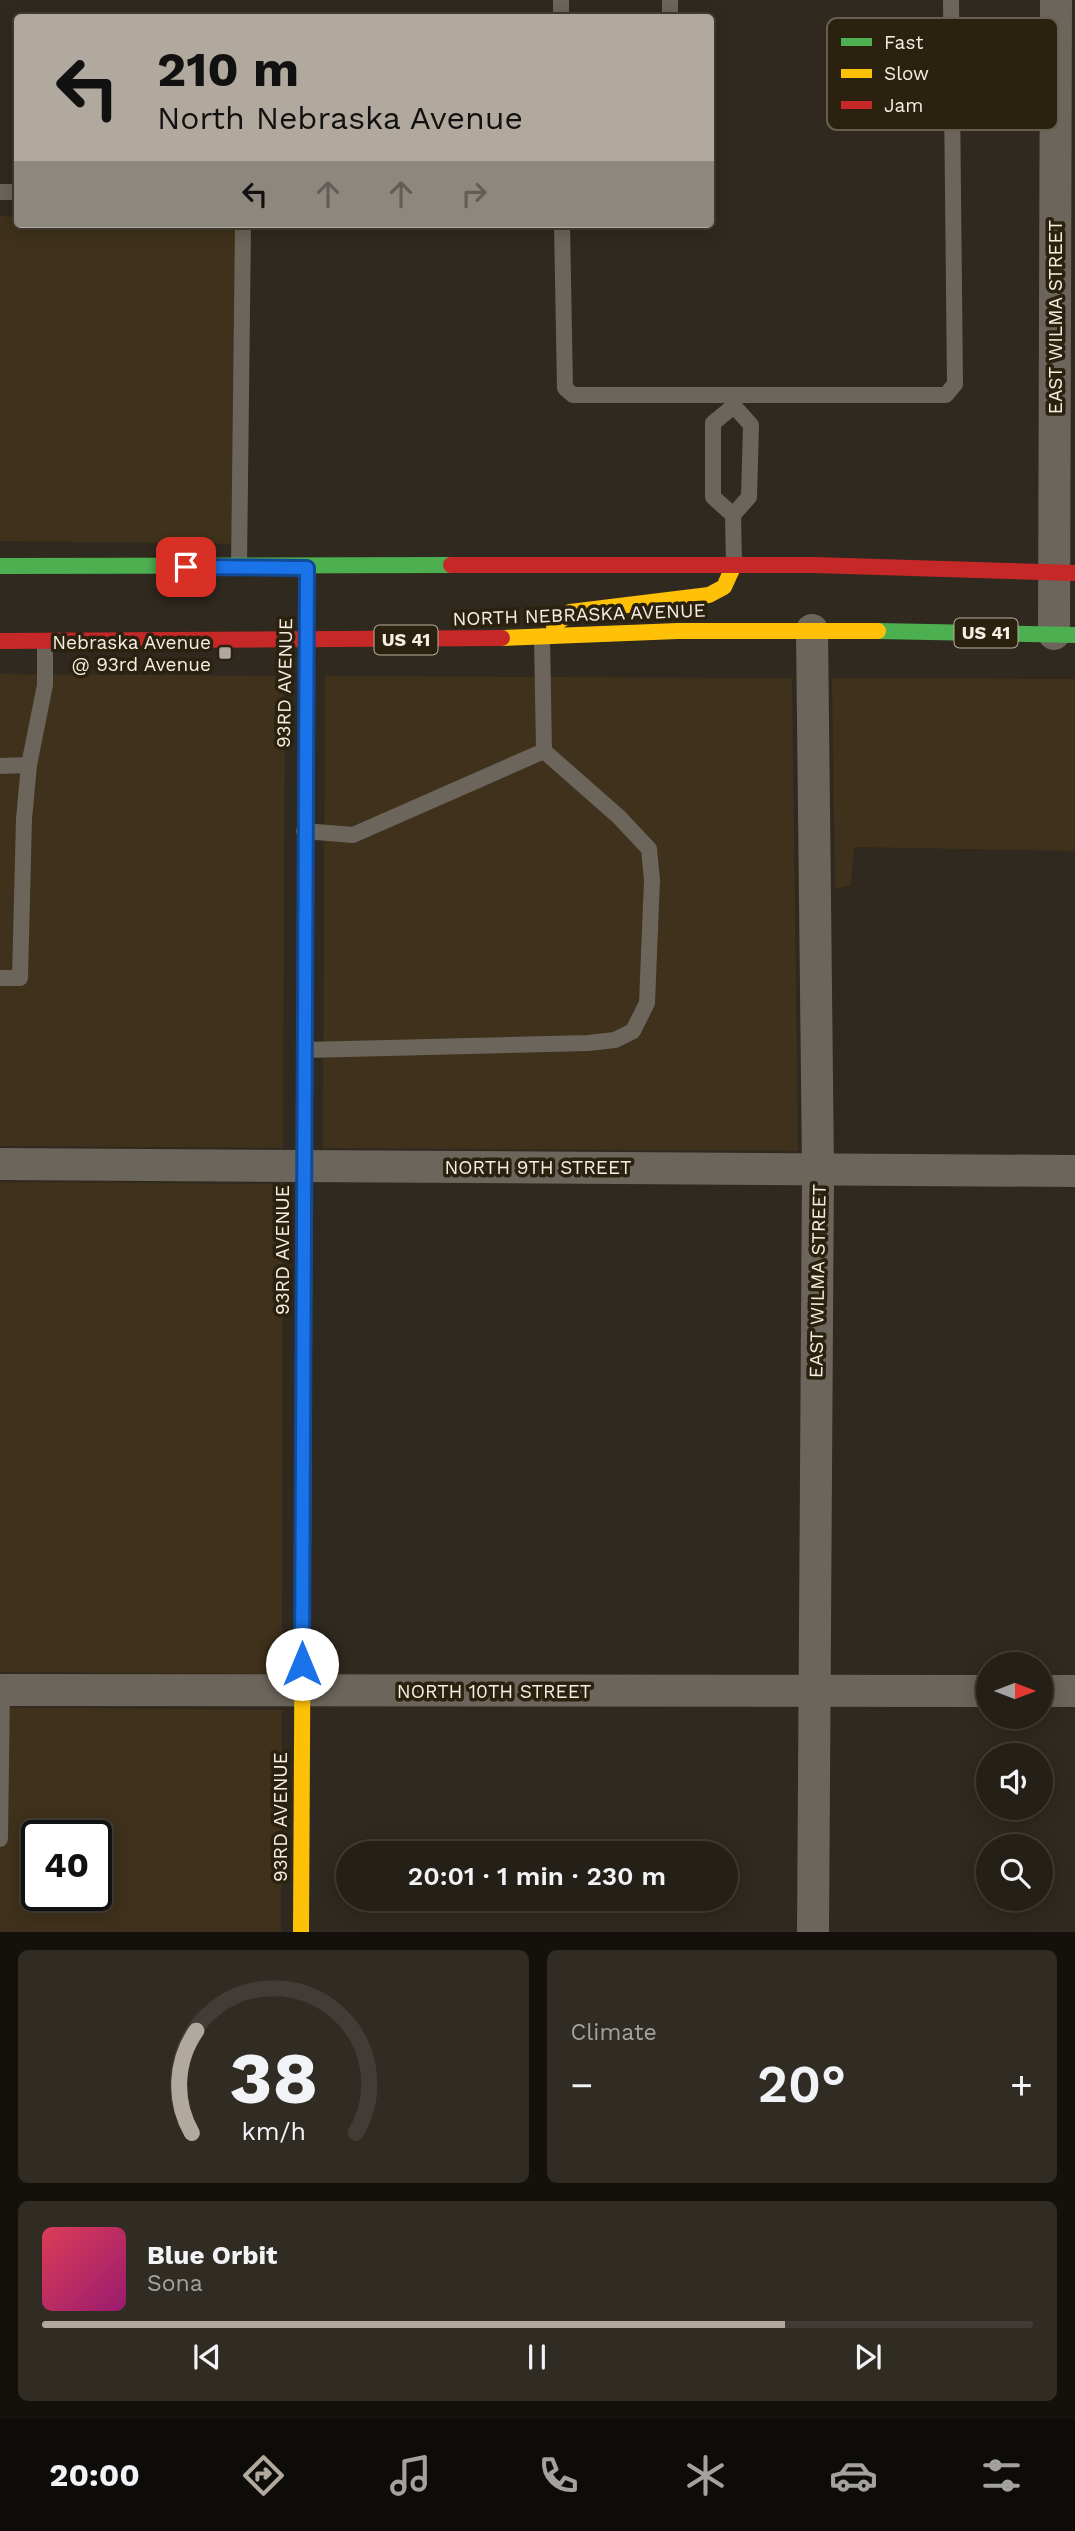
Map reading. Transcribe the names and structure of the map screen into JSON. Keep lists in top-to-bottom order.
{
  "streets": {
    "main road": ["NORTH NEBRASKA AVENUE", "US 41", "93RD AVENUE"],
    "street": ["EAST WILMA STREET", "NORTH 9TH STREET", "NORTH 10TH STREET"]
  },
  "crossings": [
    ["EAST WILMA STREET", "NORTH NEBRASKA AVENUE"],
    ["EAST WILMA STREET", "NORTH 9TH STREET"],
    ["EAST WILMA STREET", "NORTH 10TH STREET"],
    ["NORTH NEBRASKA AVENUE", "93RD AVENUE"],
    ["93RD AVENUE", "NORTH 9TH STREET"],
    ["93RD AVENUE", "NORTH 10TH STREET"]
  ],
  "places": {
    "transit": ["Nebraska Avenue @ 93rd Avenue"]
  },
  "legend": ["Fast", "Slow", "Jam"],
  "north": "right",
  "page": {
    "turn": ["210 m", "North Nebraska Avenue"],
    "limit": "40",
    "trip": "20:01 · 1 min · 230 m",
    "tile": "Climate",
    "heat": ["−", "20°", "+"],
    "song": ["Blue Orbit", "Sona"],
    "tabs": "20:00",
    "gauge": ["38", "km/h"]
  }
}
